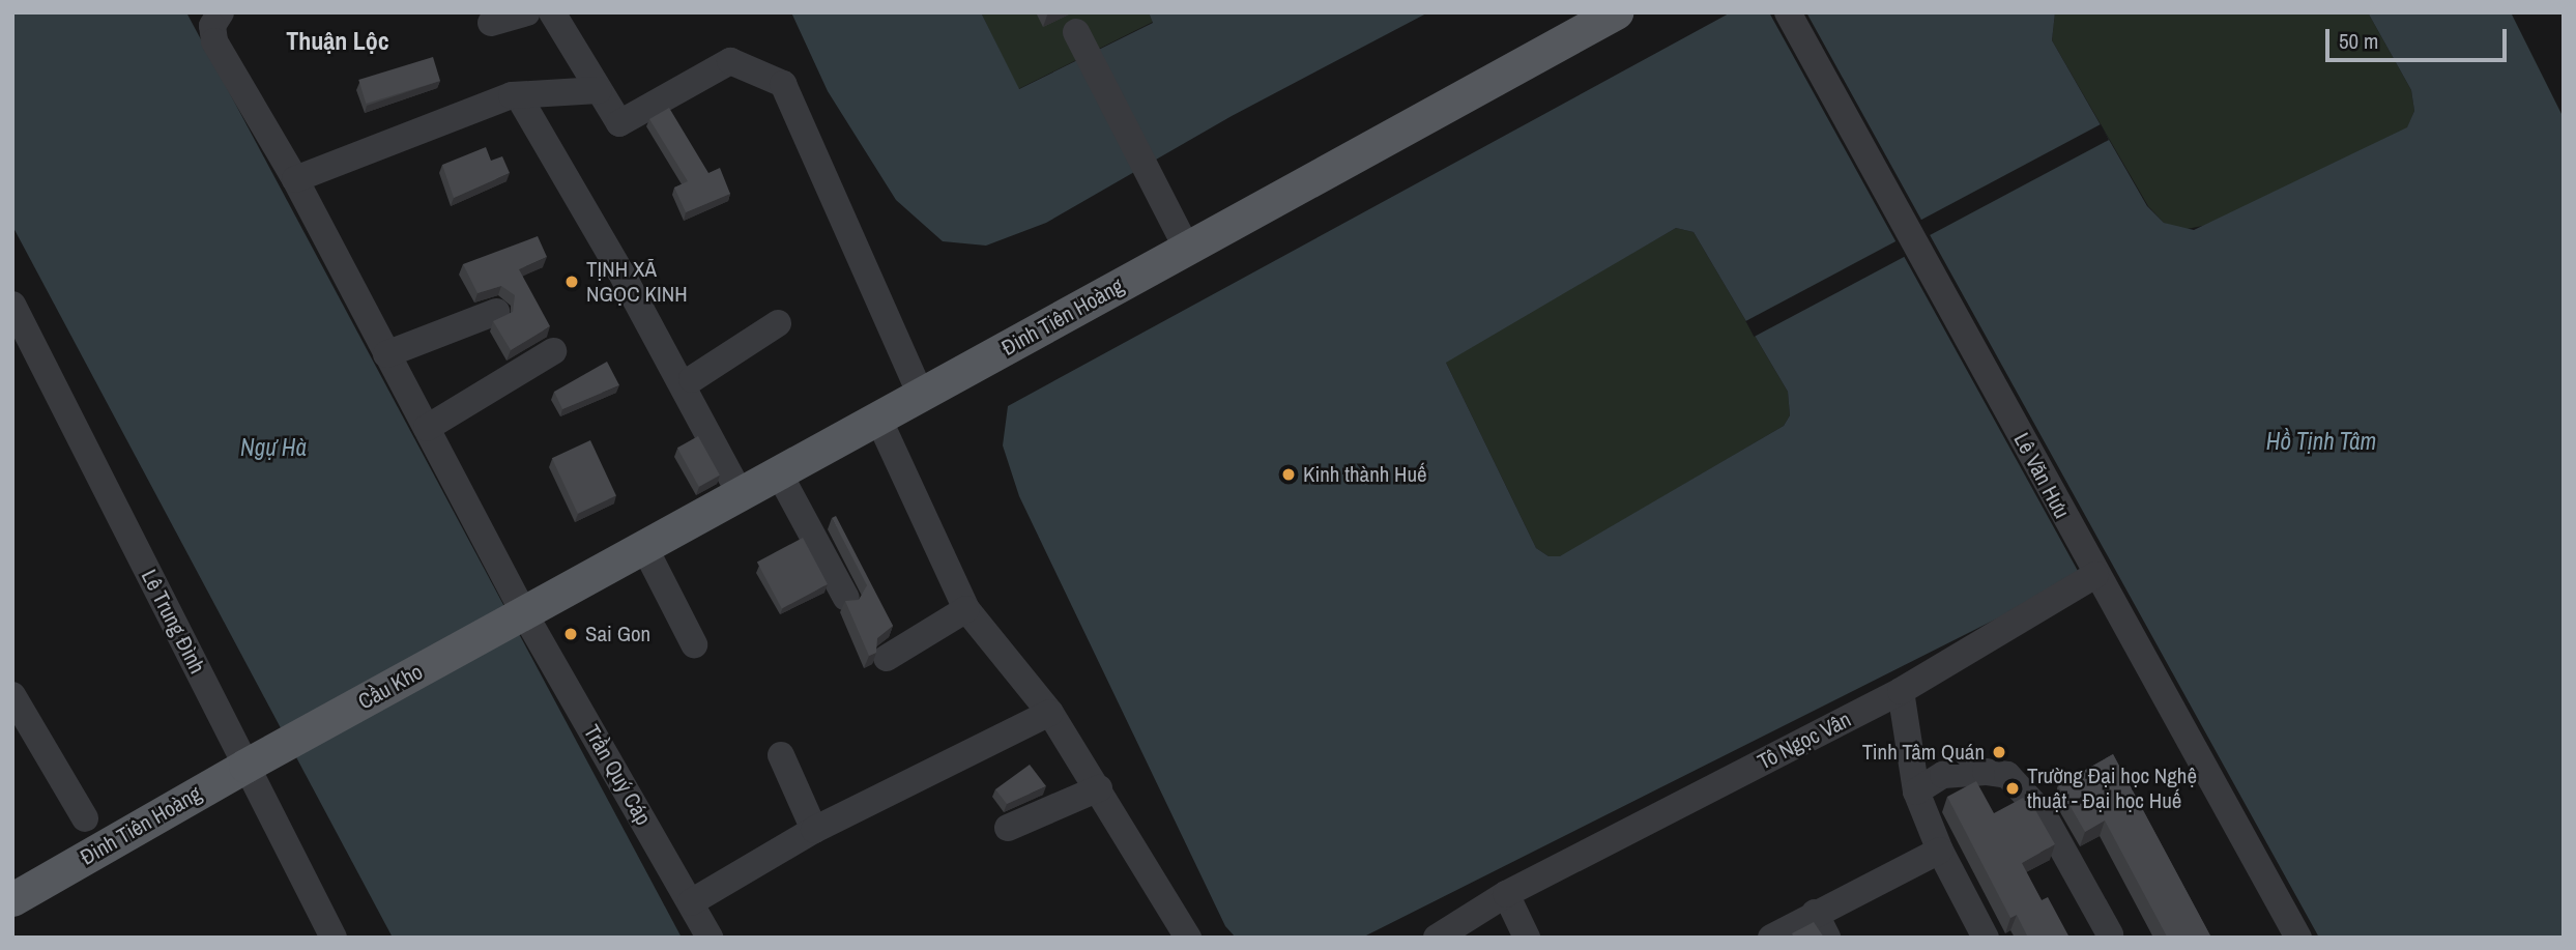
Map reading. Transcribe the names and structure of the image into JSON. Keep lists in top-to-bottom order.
{
  "streets": {
    "main road": ["Đinh Tiên Hoàng", "Cầu Kho"],
    "street": [
      "Lê Văn Hưu",
      "Lê Trung Đình",
      "Tô Ngọc Vân",
      "Trần Quý Cáp"
    ]
  },
  "crossings": [
    ["Đinh Tiên Hoàng", "Lê Trung Đình"],
    ["Đinh Tiên Hoàng", "Cầu Kho"],
    ["Đinh Tiên Hoàng", "Trần Quý Cáp"],
    ["Lê Văn Hưu", "Tô Ngọc Vân"],
    ["Lê Trung Đình", "Cầu Kho"],
    ["Cầu Kho", "Trần Quý Cáp"]
  ],
  "districts": ["Thuận Lộc"],
  "water": ["Hồ Tịnh Tâm", "Ngự Hà"],
  "places": [
    "TỊNH XÃ NGỌC KINH",
    "Kinh thành Huế",
    "Sai Gon",
    "Tinh Tâm Quán",
    "Trường Đại học Nghệ thuật - Đại học Huế"
  ],
  "scale_bar": "50 m"
}
